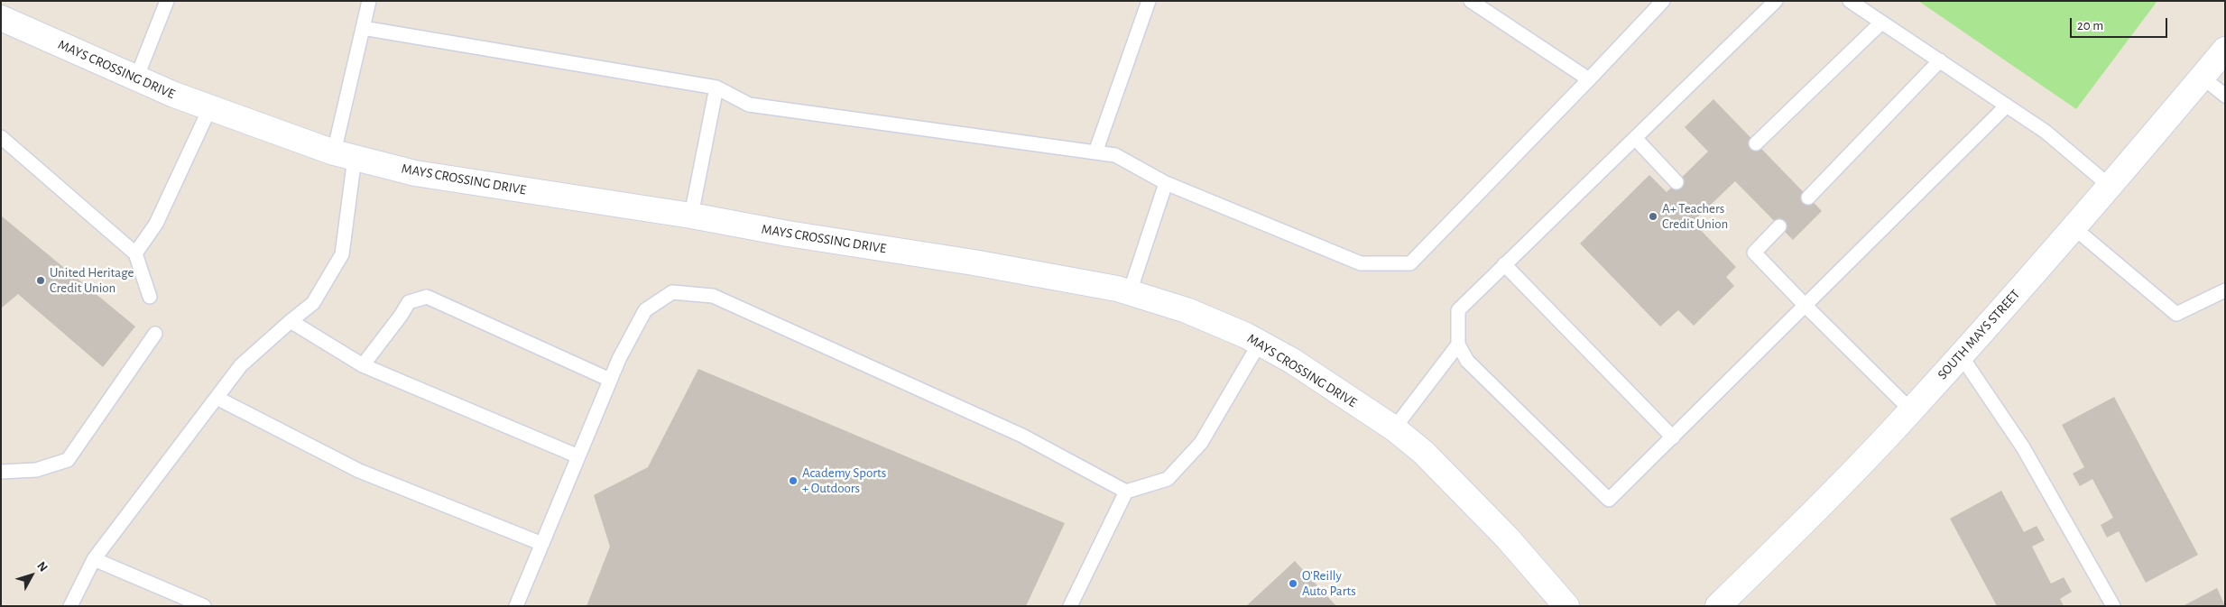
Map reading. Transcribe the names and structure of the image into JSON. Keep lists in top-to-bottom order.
{
  "streets": {
    "street": ["MAYS CROSSING DRIVE", "SOUTH MAYS STREET"]
  },
  "places": [
    "A+ Teachers Credit Union",
    "United Heritage Credit Union",
    "Academy Sports + Outdoors",
    "O'Reilly Auto Parts"
  ],
  "scale_bar": "20 m",
  "north": "top right"
}
